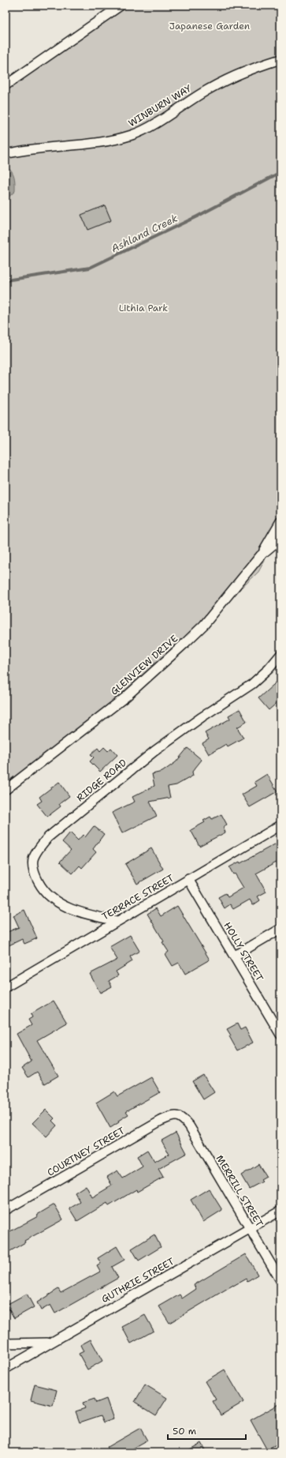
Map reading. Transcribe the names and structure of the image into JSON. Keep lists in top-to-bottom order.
{
  "streets": {
    "street": [
      "WINBURN WAY",
      "GLENVIEW DRIVE",
      "RIDGE ROAD",
      "TERRACE STREET",
      "HOLLY STREET",
      "COURTNEY STREET",
      "MERRILL STREET",
      "GUTHRIE STREET"
    ]
  },
  "crossings": [
    ["RIDGE ROAD", "TERRACE STREET"],
    ["TERRACE STREET", "HOLLY STREET"],
    ["COURTNEY STREET", "MERRILL STREET"],
    ["MERRILL STREET", "GUTHRIE STREET"]
  ],
  "water": ["Ashland Creek"],
  "parks": ["Japanese Garden", "Lithia Park"],
  "scale_bar": "50 m"
}
